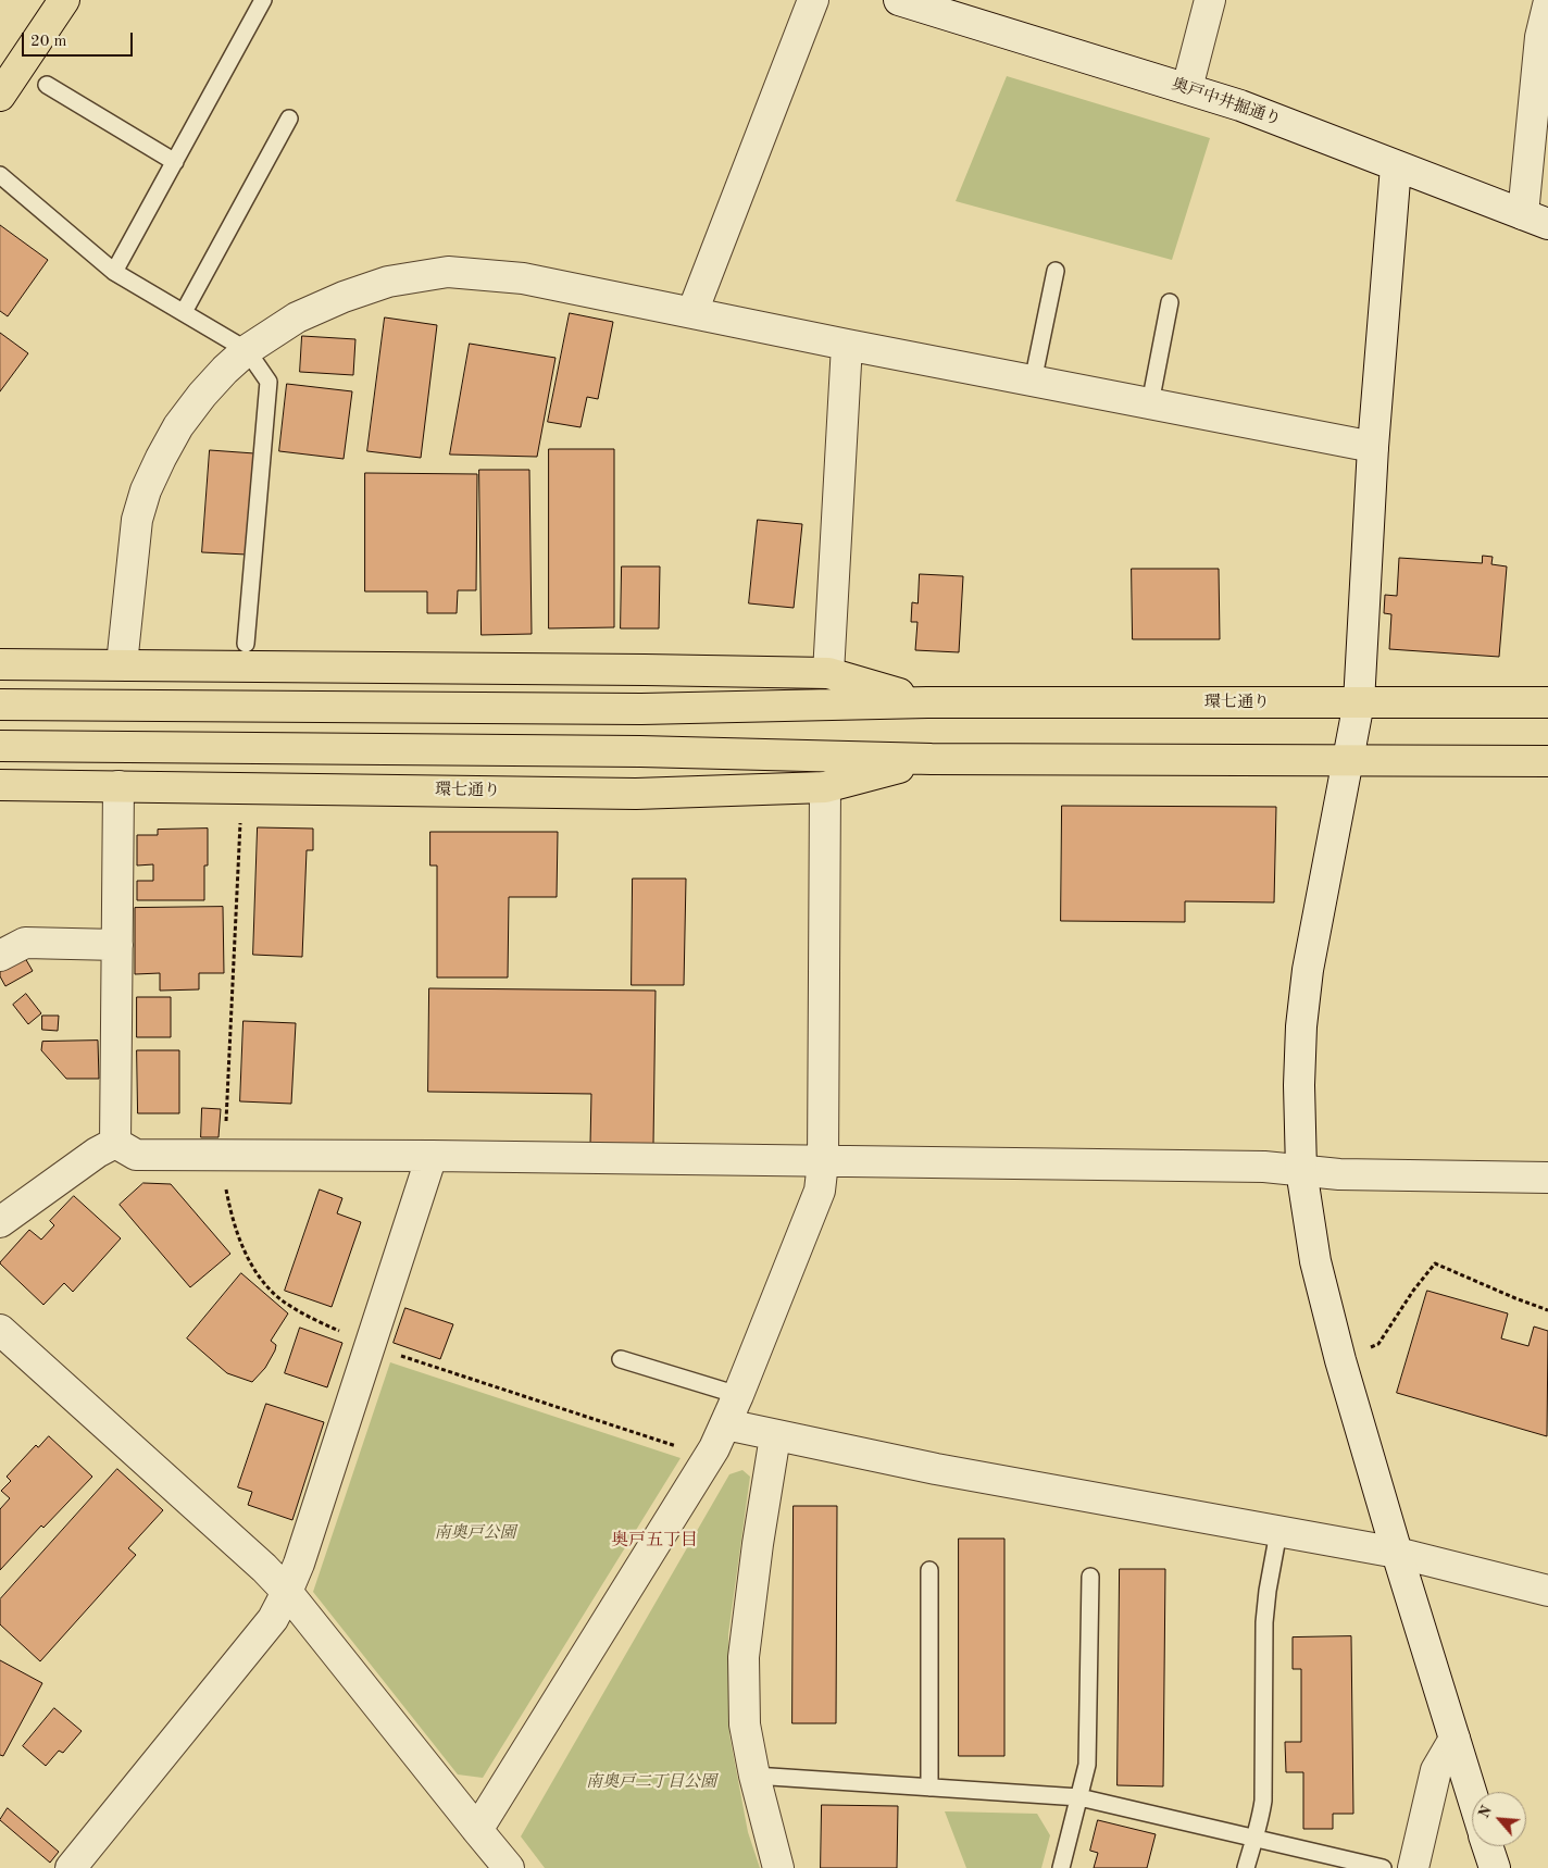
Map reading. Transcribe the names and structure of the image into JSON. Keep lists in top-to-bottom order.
{
  "streets": {
    "main road": ["環七通り"],
    "street": ["奥戸中井掘通り"]
  },
  "districts": ["奥戸五丁目"],
  "parks": ["南奥戸公園", "南奥戸二丁目公園"],
  "scale_bar": "20 m",
  "north": "top left"
}
